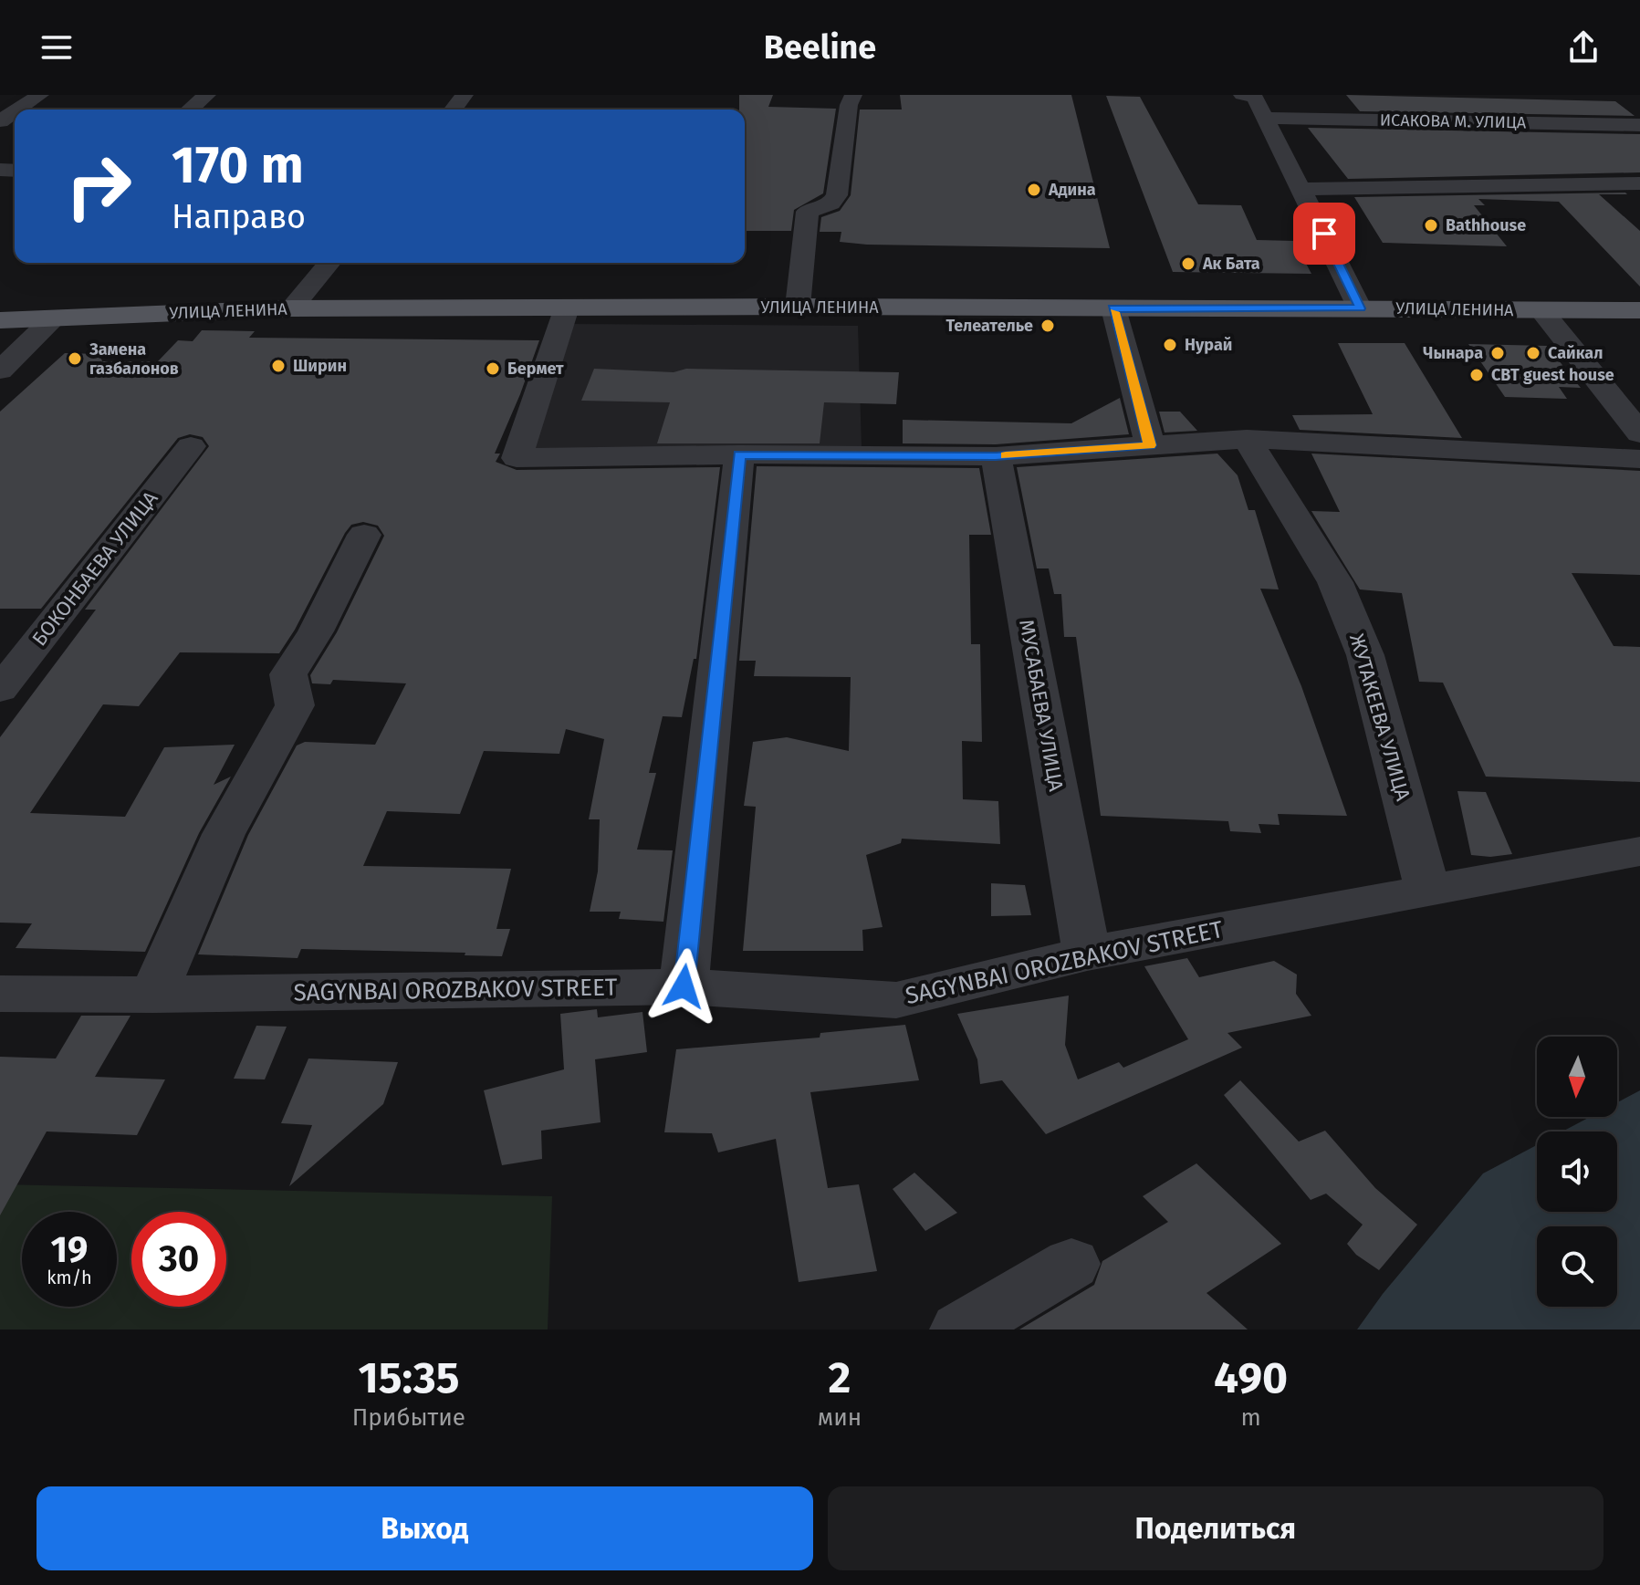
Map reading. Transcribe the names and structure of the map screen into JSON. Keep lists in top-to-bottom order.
{
  "streets": {
    "main road": ["УЛИЦА ЛЕНИНА"],
    "street": [
      "ИСАКОВА М. УЛИЦА",
      "БОКОНБАЕВА УЛИЦА",
      "МУСАБАЕВА УЛИЦА",
      "ЖУТАКЕЕВА УЛИЦА",
      "SAGYNBAI OROZBAKOV STREET"
    ]
  },
  "crossings": [
    ["МУСАБАЕВА УЛИЦА", "SAGYNBAI OROZBAKOV STREET"],
    ["ЖУТАКЕЕВА УЛИЦА", "SAGYNBAI OROZBAKOV STREET"]
  ],
  "places": [
    "Адина",
    "Bathhouse",
    "Ак Бата",
    "Телеателье",
    "Нурай",
    "Чынара",
    "Сайкал",
    "Замена газбалонов",
    "Ширин",
    "Бермет",
    "CBT guest house"
  ],
  "north": "bottom",
  "page": {
    "header": "Beeline",
    "turn": ["170 m", "Направо"],
    "speed": "19 km/h",
    "limit": "30",
    "eta": [
      "15:35",
      "Прибытие",
      "2",
      "мин",
      "490",
      "m"
    ],
    "buttons": ["Выход", "Поделиться"]
  }
}
